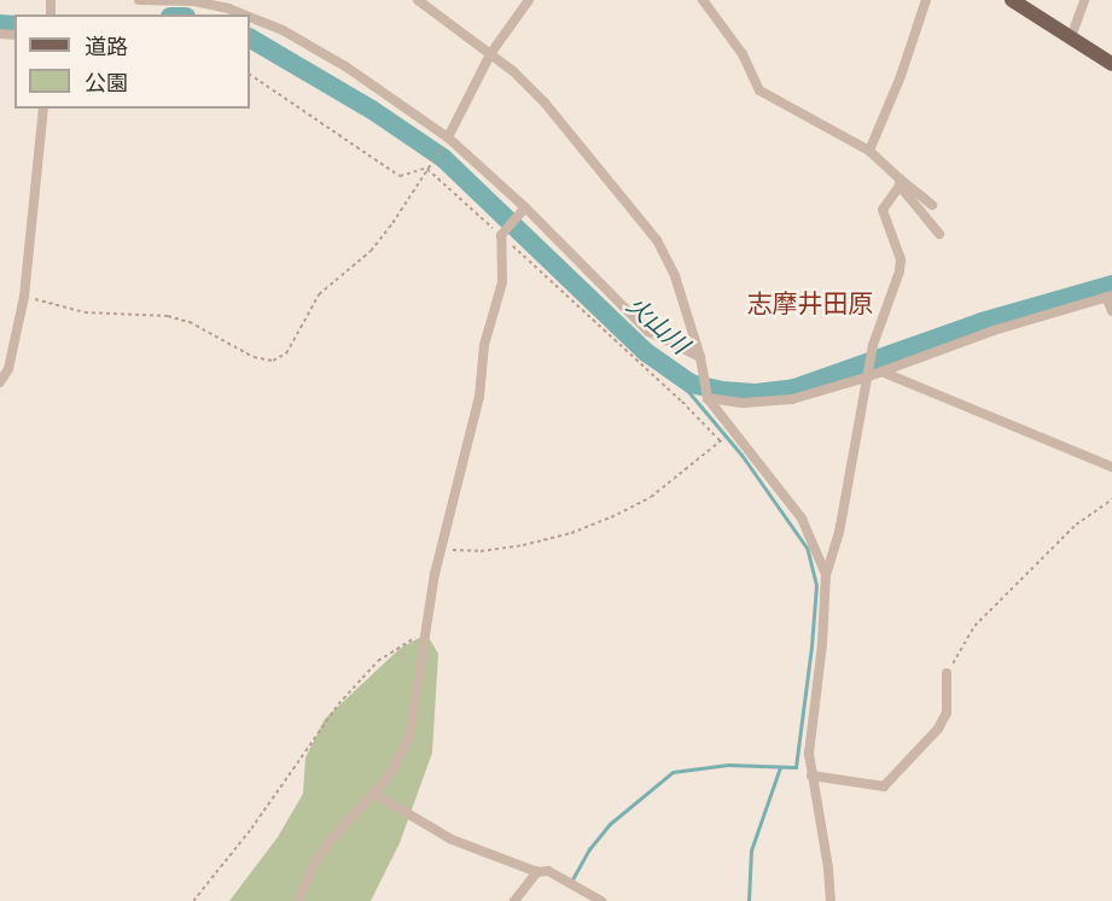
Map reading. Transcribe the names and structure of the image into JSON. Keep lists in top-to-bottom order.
{
  "districts": ["志摩井田原"],
  "water": ["火山川"],
  "legend": ["道路", "公園"]
}
